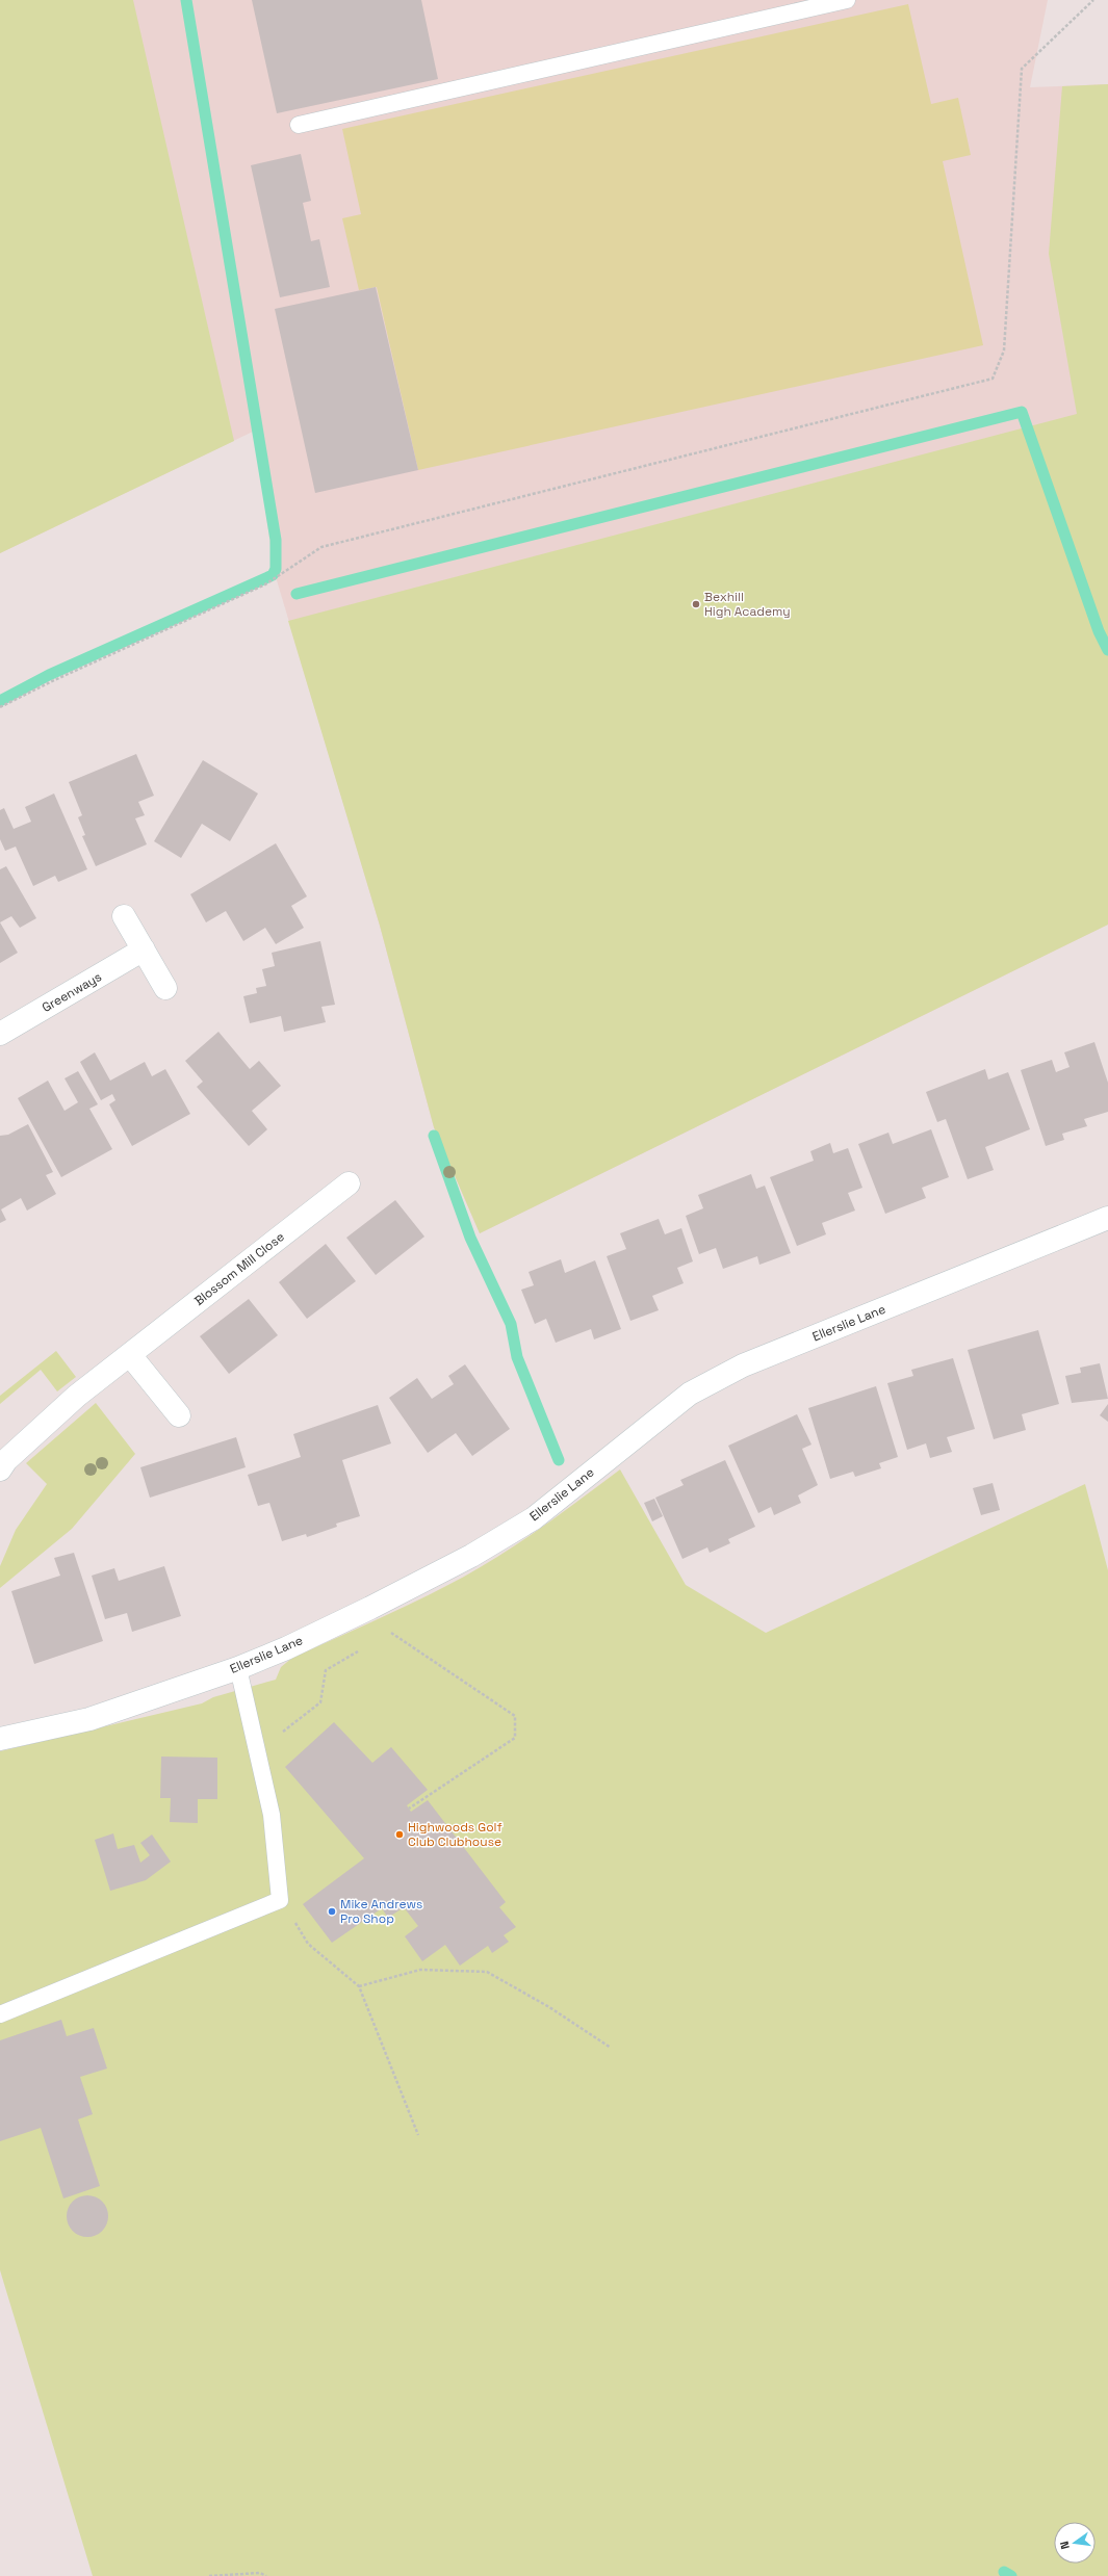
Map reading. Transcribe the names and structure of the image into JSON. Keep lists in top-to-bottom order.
{
  "streets": {
    "street": ["Greenways", "Blossom Mill Close", "Ellerslie Lane"]
  },
  "places": ["Bexhill High Academy", "Highwoods Golf Club Clubhouse", "Mike Andrews Pro Shop"],
  "north": "left"
}
